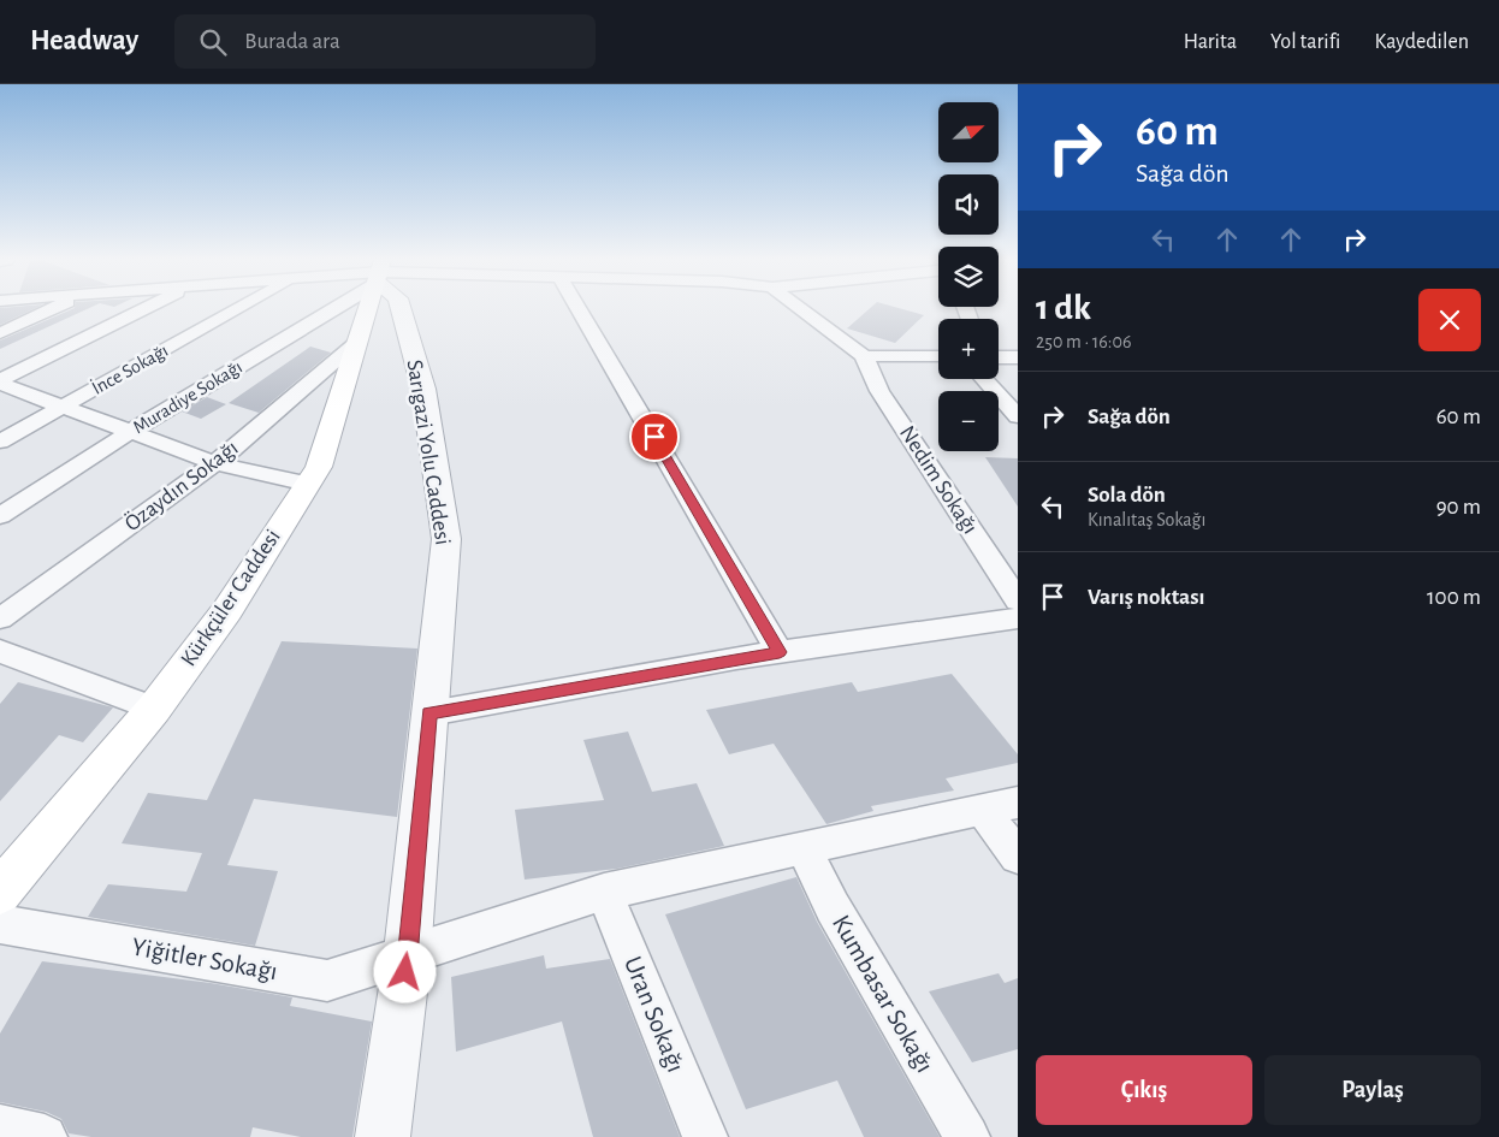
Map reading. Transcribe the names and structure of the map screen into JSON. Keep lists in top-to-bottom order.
{
  "streets": {
    "main road": ["Kürkçüler Caddesi"],
    "street": [
      "İnce Sokağı",
      "Muradiye Sokağı",
      "Sarıgazi Yolu Caddesi",
      "Nedim Sokağı",
      "Özaydın Sokağı",
      "Yiğitler Sokağı",
      "Kumbasar Sokağı",
      "Uran Sokağı"
    ]
  },
  "crossings": [
    ["Sarıgazi Yolu Caddesi", "Yiğitler Sokağı"],
    ["Özaydın Sokağı", "Kürkçüler Caddesi"],
    ["Yiğitler Sokağı", "Kumbasar Sokağı"],
    ["Yiğitler Sokağı", "Uran Sokağı"]
  ],
  "north": "top right",
  "page": {
    "header": "Headway",
    "search": "Burada ara",
    "nav": ["Harita", "Yol tarifi", "Kaydedilen"],
    "turn": ["60 m", "Sağa dön"],
    "map_buttons": ["+", "−"],
    "heading": ["1 dk", "250 m · 16:06"],
    "list": [
      {
        "name": "Sağa dön",
        "value": "60 m"
      },
      {
        "name": "Sola dön",
        "note": "Kınalıtaş Sokağı",
        "value": "90 m"
      },
      {
        "name": "Varış noktası",
        "value": "100 m"
      }
    ],
    "buttons": ["Çıkış", "Paylaş"]
  }
}
